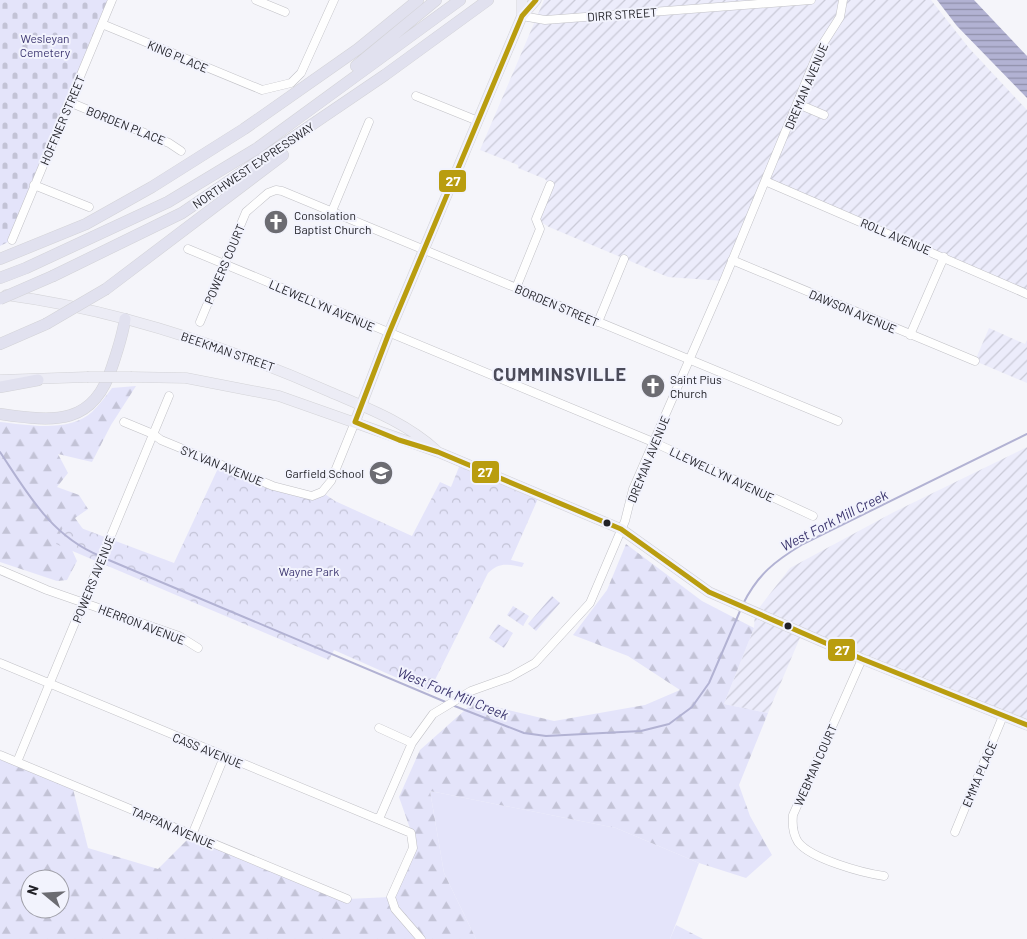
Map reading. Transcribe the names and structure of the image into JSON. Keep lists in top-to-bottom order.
{
  "streets": {
    "highway": ["NORTHWEST EXPRESSWAY"],
    "main road": ["BEEKMAN STREET"],
    "street": [
      "DIRR STREET",
      "KING PLACE",
      "DREMAN AVENUE",
      "HOFFNER STREET",
      "BORDEN PLACE",
      "ROLL AVENUE",
      "POWERS COURT",
      "LLEWELLYN AVENUE",
      "BORDEN STREET",
      "DAWSON AVENUE",
      "SYLVAN AVENUE",
      "POWERS AVENUE",
      "HERRON AVENUE",
      "CASS AVENUE",
      "WEBMAN COURT",
      "EMMA PLACE",
      "TAPPAN AVENUE"
    ]
  },
  "crossings": [
    ["KING PLACE", "HOFFNER STREET"],
    ["DREMAN AVENUE", "ROLL AVENUE"],
    ["DREMAN AVENUE", "LLEWELLYN AVENUE"],
    ["DREMAN AVENUE", "BORDEN STREET"],
    ["DREMAN AVENUE", "DAWSON AVENUE"],
    ["DREMAN AVENUE", "BEEKMAN STREET"],
    ["DREMAN AVENUE", "CASS AVENUE"],
    ["HOFFNER STREET", "BORDEN PLACE"],
    ["POWERS COURT", "LLEWELLYN AVENUE"],
    ["POWERS COURT", "BORDEN STREET"],
    ["BEEKMAN STREET", "SYLVAN AVENUE"],
    ["BEEKMAN STREET", "WEBMAN COURT"],
    ["BEEKMAN STREET", "EMMA PLACE"],
    ["SYLVAN AVENUE", "POWERS AVENUE"],
    ["POWERS AVENUE", "HERRON AVENUE"],
    ["POWERS AVENUE", "CASS AVENUE"],
    ["POWERS AVENUE", "TAPPAN AVENUE"]
  ],
  "districts": ["CUMMINSVILLE"],
  "water": ["West Fork Mill Creek"],
  "parks": ["Wesleyan Cemetery", "Wayne Park"],
  "places": {
    "church": ["Consolation Baptist Church", "Saint Pius Church"],
    "school or university": ["Garfield School"]
  },
  "lines": ["transit line 27"],
  "north": "left"
}
